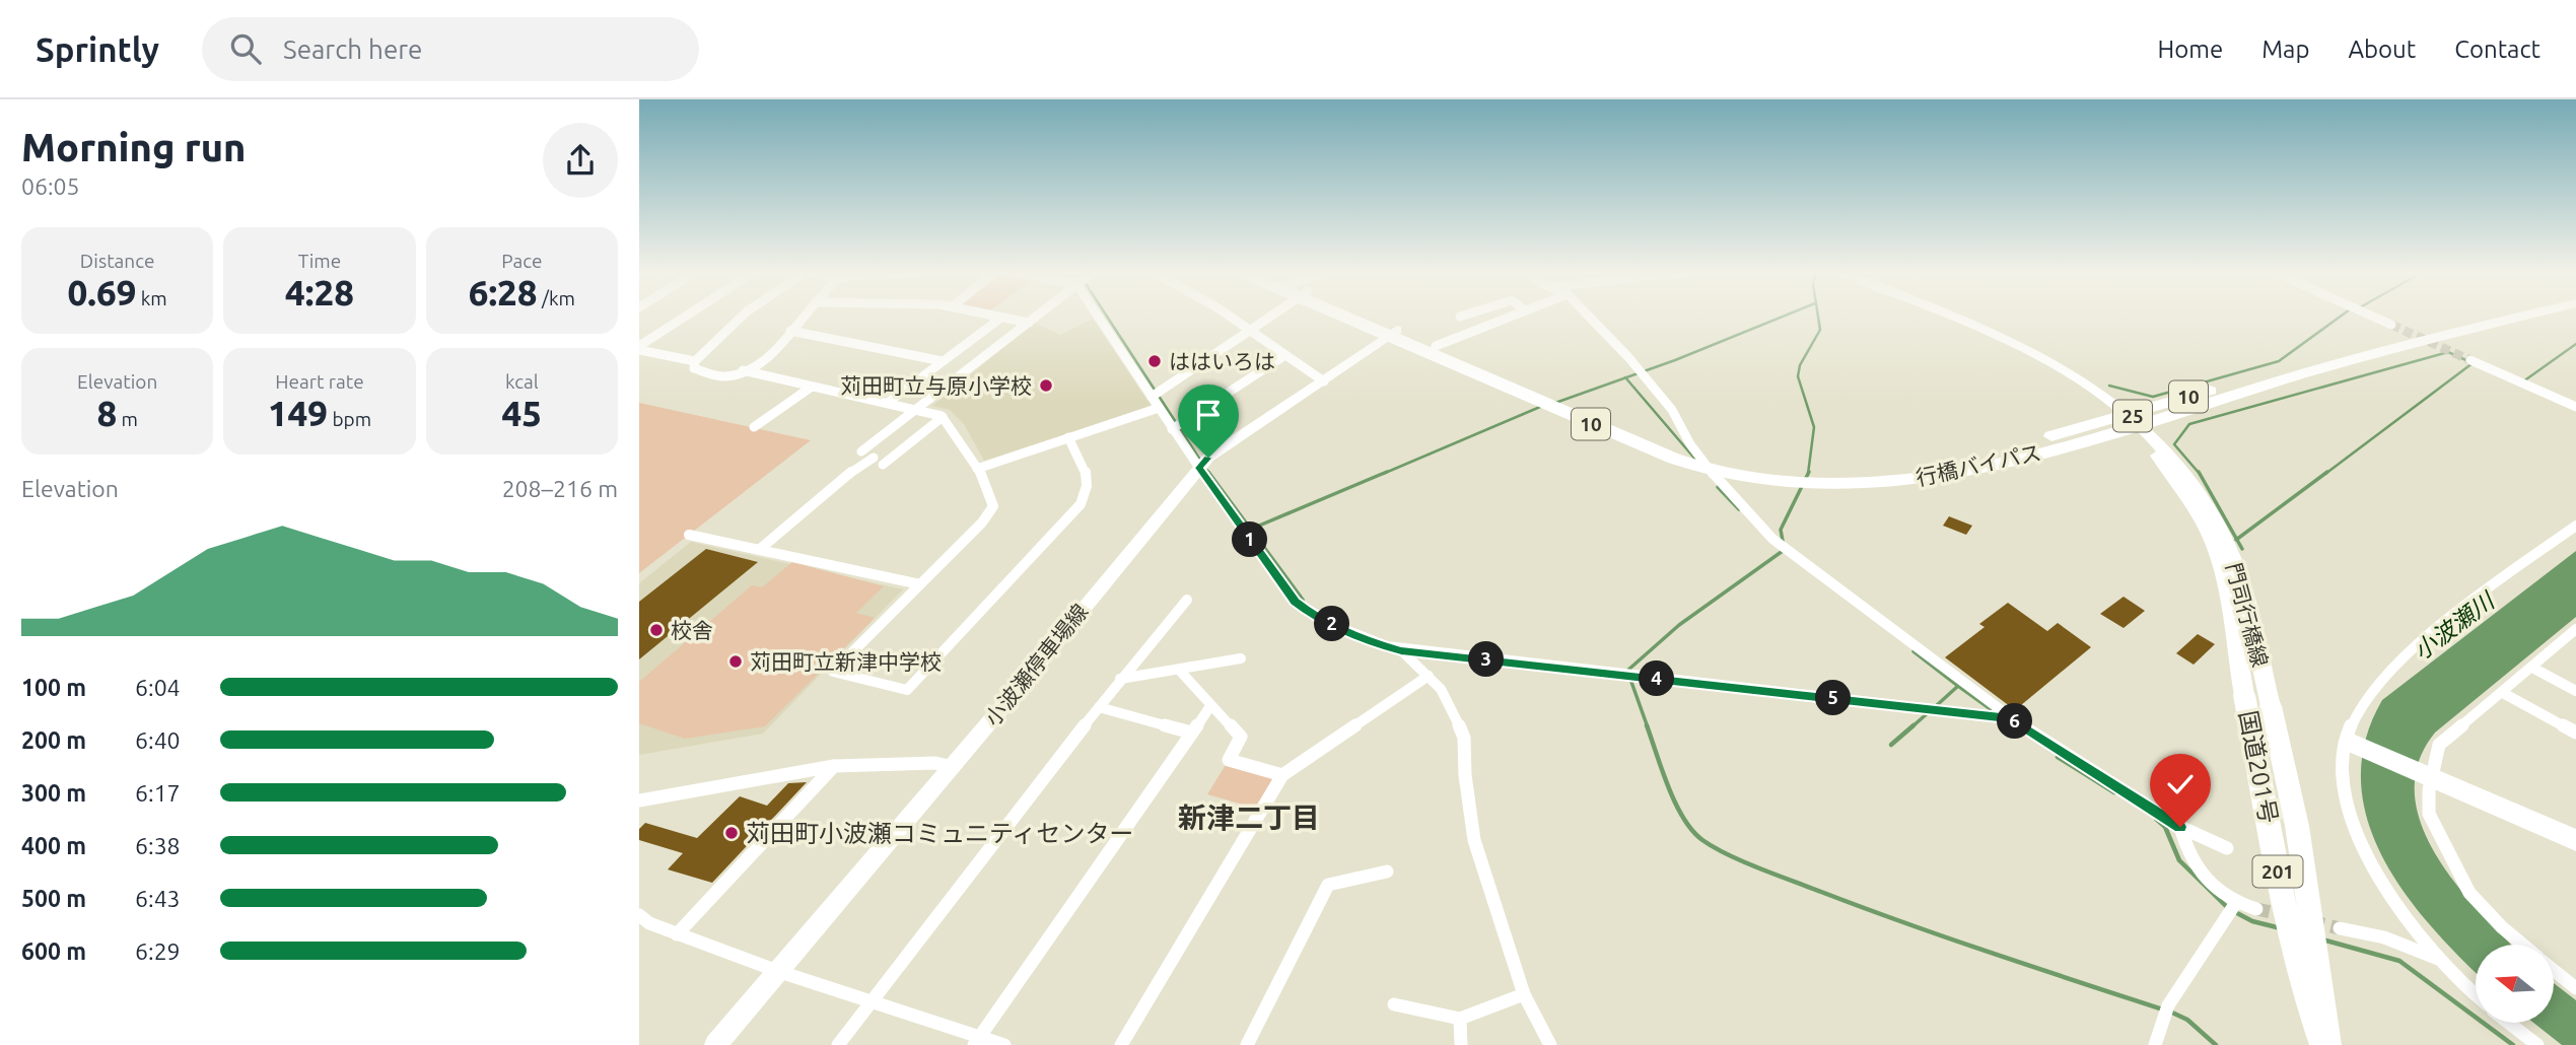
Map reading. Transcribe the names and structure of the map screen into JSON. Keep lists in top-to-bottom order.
{
  "streets": {
    "highway": [
      "10",
      "行橋バイパス",
      "国道201号",
      "201"
    ],
    "main road": ["25", "門司行橋線", "小波瀬停車場線"]
  },
  "crossings": [
    ["10", "行橋バイパス"],
    ["10", "小波瀬停車場線"],
    ["行橋バイパス", "門司行橋線"],
    ["行橋バイパス", "小波瀬停車場線"],
    ["門司行橋線", "国道201号"]
  ],
  "districts": ["新津二丁目"],
  "water": ["小波瀬川"],
  "places": [
    "ははいろは",
    "苅田町立与原小学校",
    "校舎",
    "苅田町立新津中学校",
    "苅田町小波瀬コミュニティセンター"
  ],
  "north": "left",
  "page": {
    "header": "Sprintly",
    "search": "Search here",
    "nav": [
      "Home",
      "Map",
      "About",
      "Contact"
    ],
    "heading": ["Morning run", "06:05"],
    "stats": [
      ["Distance", "0.69 km"],
      ["Time", "4:28"],
      ["Pace", "6:28 /km"],
      ["Elevation", "8 m"],
      ["Heart rate", "149 bpm"],
      ["kcal", "45"]
    ],
    "chart": ["Elevation", "208–216 m"],
    "pins": [
      "1",
      "2",
      "3",
      "4",
      "5",
      "6"
    ],
    "list": [
      {
        "name": "100 m",
        "note": "6:04"
      },
      {
        "name": "200 m",
        "note": "6:40"
      },
      {
        "name": "300 m",
        "note": "6:17"
      },
      {
        "name": "400 m",
        "note": "6:38"
      },
      {
        "name": "500 m",
        "note": "6:43"
      },
      {
        "name": "600 m",
        "note": "6:29"
      }
    ]
  }
}
